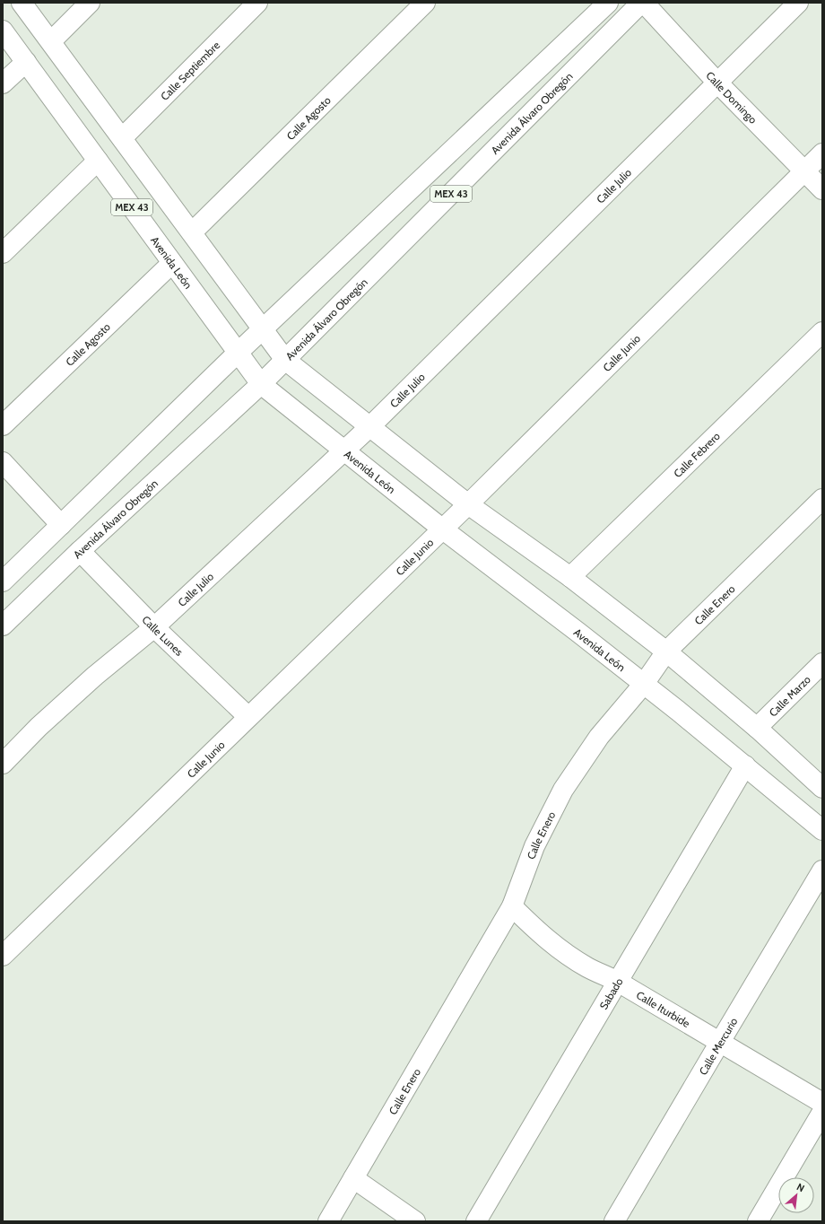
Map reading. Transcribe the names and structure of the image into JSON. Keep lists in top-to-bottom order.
{
  "streets": {
    "street": [
      "Calle Septiembre",
      "Calle Domingo",
      "Avenida Álvaro Obregón",
      "Calle Agosto",
      "Calle Julio",
      "MEX 43",
      "Avenida León",
      "Calle Junio",
      "Calle Febrero",
      "Calle Enero",
      "Calle Lunes",
      "Calle Marzo",
      "Sabado",
      "Calle Iturbide",
      "Calle Mercurio"
    ]
  },
  "crossings": [
    ["Calle Septiembre", "MEX 43"],
    ["Calle Domingo", "Avenida Álvaro Obregón"],
    ["Calle Domingo", "Calle Julio"],
    ["Calle Domingo", "Calle Junio"],
    ["Avenida Álvaro Obregón", "MEX 43"],
    ["Avenida Álvaro Obregón", "Avenida León"],
    ["Avenida Álvaro Obregón", "Calle Lunes"],
    ["Calle Agosto", "MEX 43"],
    ["Calle Agosto", "Avenida León"],
    ["Calle Julio", "Avenida León"],
    ["Calle Julio", "Calle Lunes"],
    ["MEX 43", "Avenida León"],
    ["Avenida León", "Calle Junio"],
    ["Avenida León", "Calle Enero"],
    ["Avenida León", "Sabado"],
    ["Calle Junio", "Calle Lunes"],
    ["Calle Enero", "Calle Iturbide"],
    ["Sabado", "Calle Iturbide"],
    ["Calle Iturbide", "Calle Mercurio"]
  ],
  "north": "top right"
}
